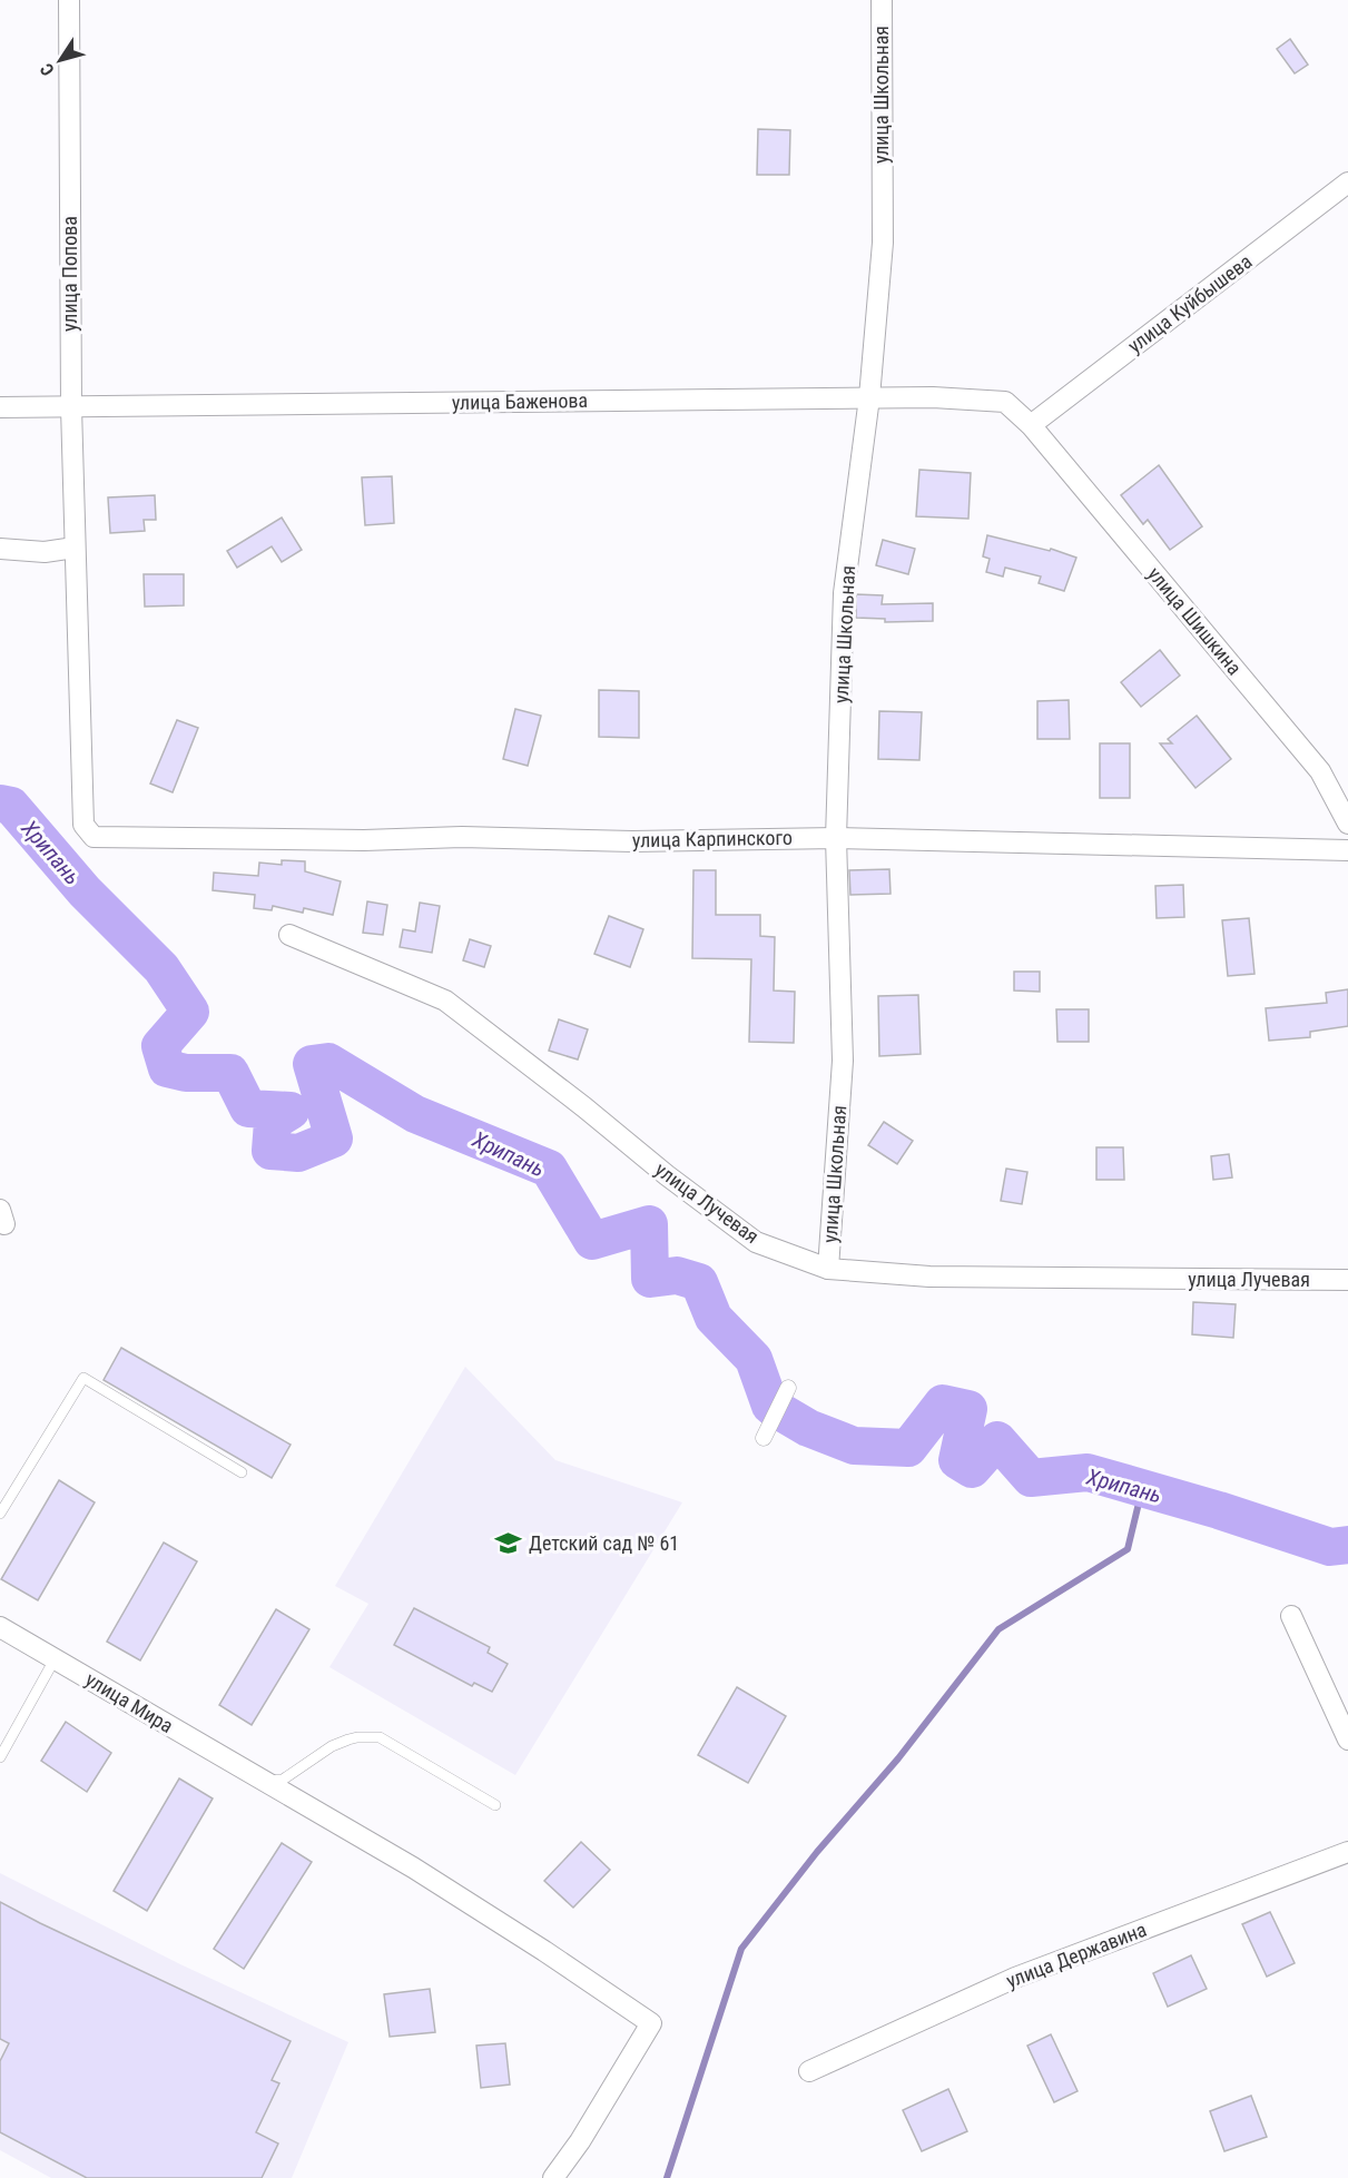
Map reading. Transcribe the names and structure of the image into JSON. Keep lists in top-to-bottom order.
{
  "streets": {
    "street": [
      "улица Школьная",
      "улица Попова",
      "улица Куйбышева",
      "улица Баженова",
      "улица Шишкина",
      "улица Карпинского",
      "улица Лучевая",
      "улица Мира",
      "улица Державина"
    ]
  },
  "crossings": [
    ["улица Школьная", "улица Баженова"],
    ["улица Школьная", "улица Карпинского"],
    ["улица Школьная", "улица Лучевая"],
    ["улица Попова", "улица Баженова"],
    ["улица Попова", "улица Карпинского"],
    ["улица Куйбышева", "улица Баженова"],
    ["улица Куйбышева", "улица Шишкина"],
    ["улица Баженова", "улица Шишкина"]
  ],
  "water": ["Хрипань"],
  "places": {
    "school or university": ["Детский сад № 61"]
  },
  "north": "bottom left"
}
